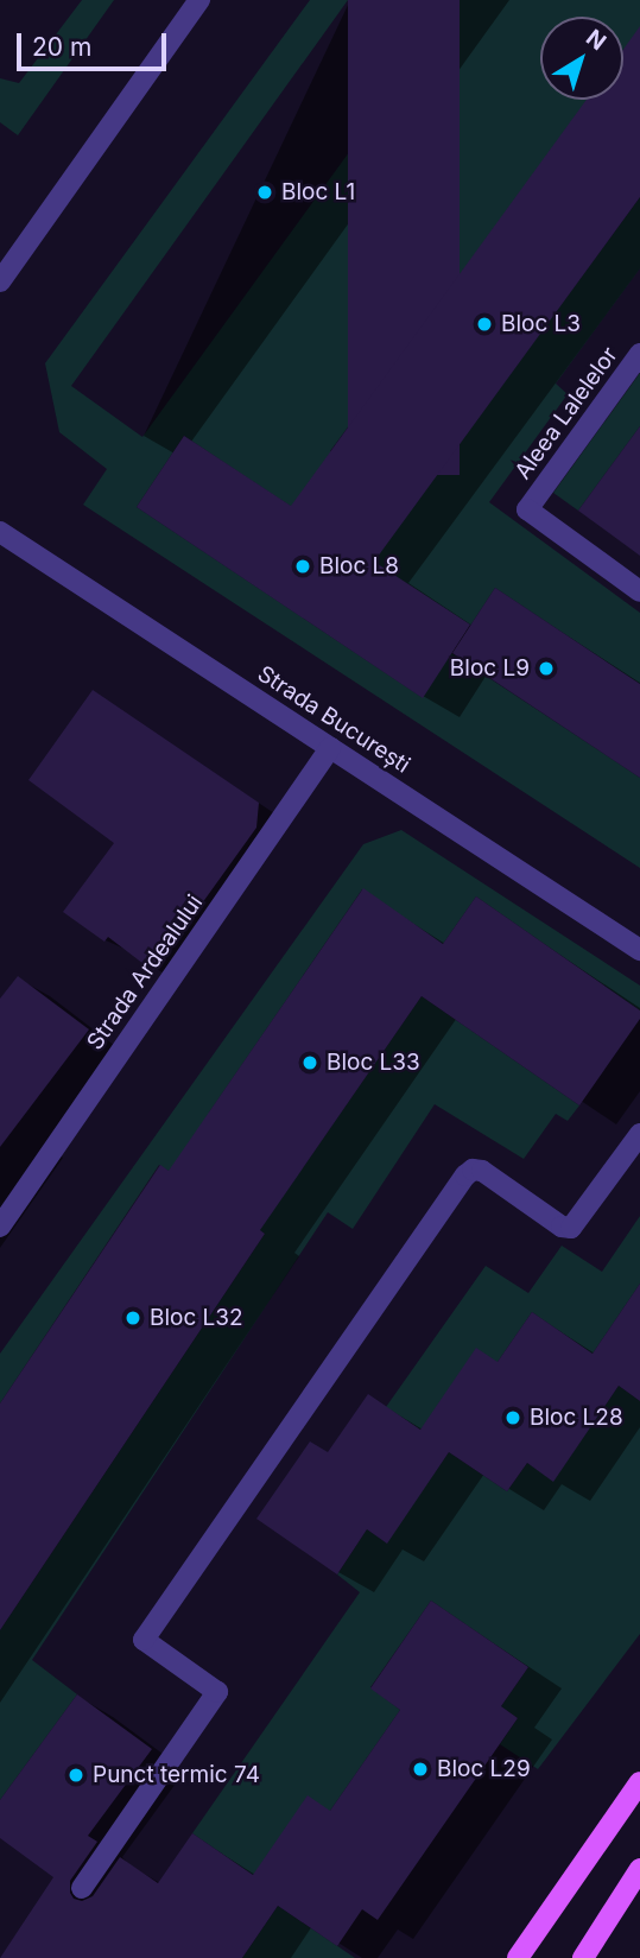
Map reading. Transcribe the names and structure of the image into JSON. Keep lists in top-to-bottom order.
{
  "streets": {
    "street": ["Aleea Lalelelor", "Strada București", "Strada Ardealului"]
  },
  "crossings": [
    ["Strada București", "Strada Ardealului"]
  ],
  "places": [
    "Bloc L1",
    "Bloc L3",
    "Bloc L8",
    "Bloc L9",
    "Bloc L33",
    "Bloc L32",
    "Bloc L28",
    "Bloc L29",
    "Punct termic 74"
  ],
  "scale_bar": "20 m",
  "north": "top right"
}
